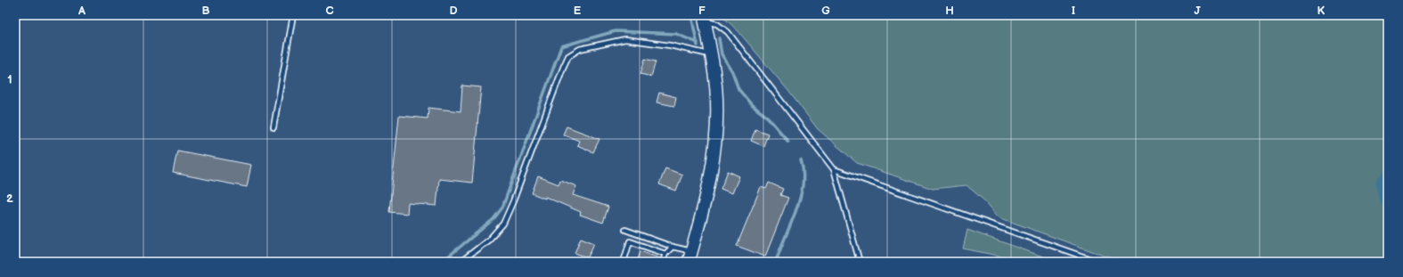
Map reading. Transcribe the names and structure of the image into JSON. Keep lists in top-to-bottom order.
{
  "grid": {
    "columns": [
      "A",
      "B",
      "C",
      "D",
      "E",
      "F",
      "G",
      "H",
      "I",
      "J",
      "K"
    ],
    "rows": ["1", "2"]
  }
}
